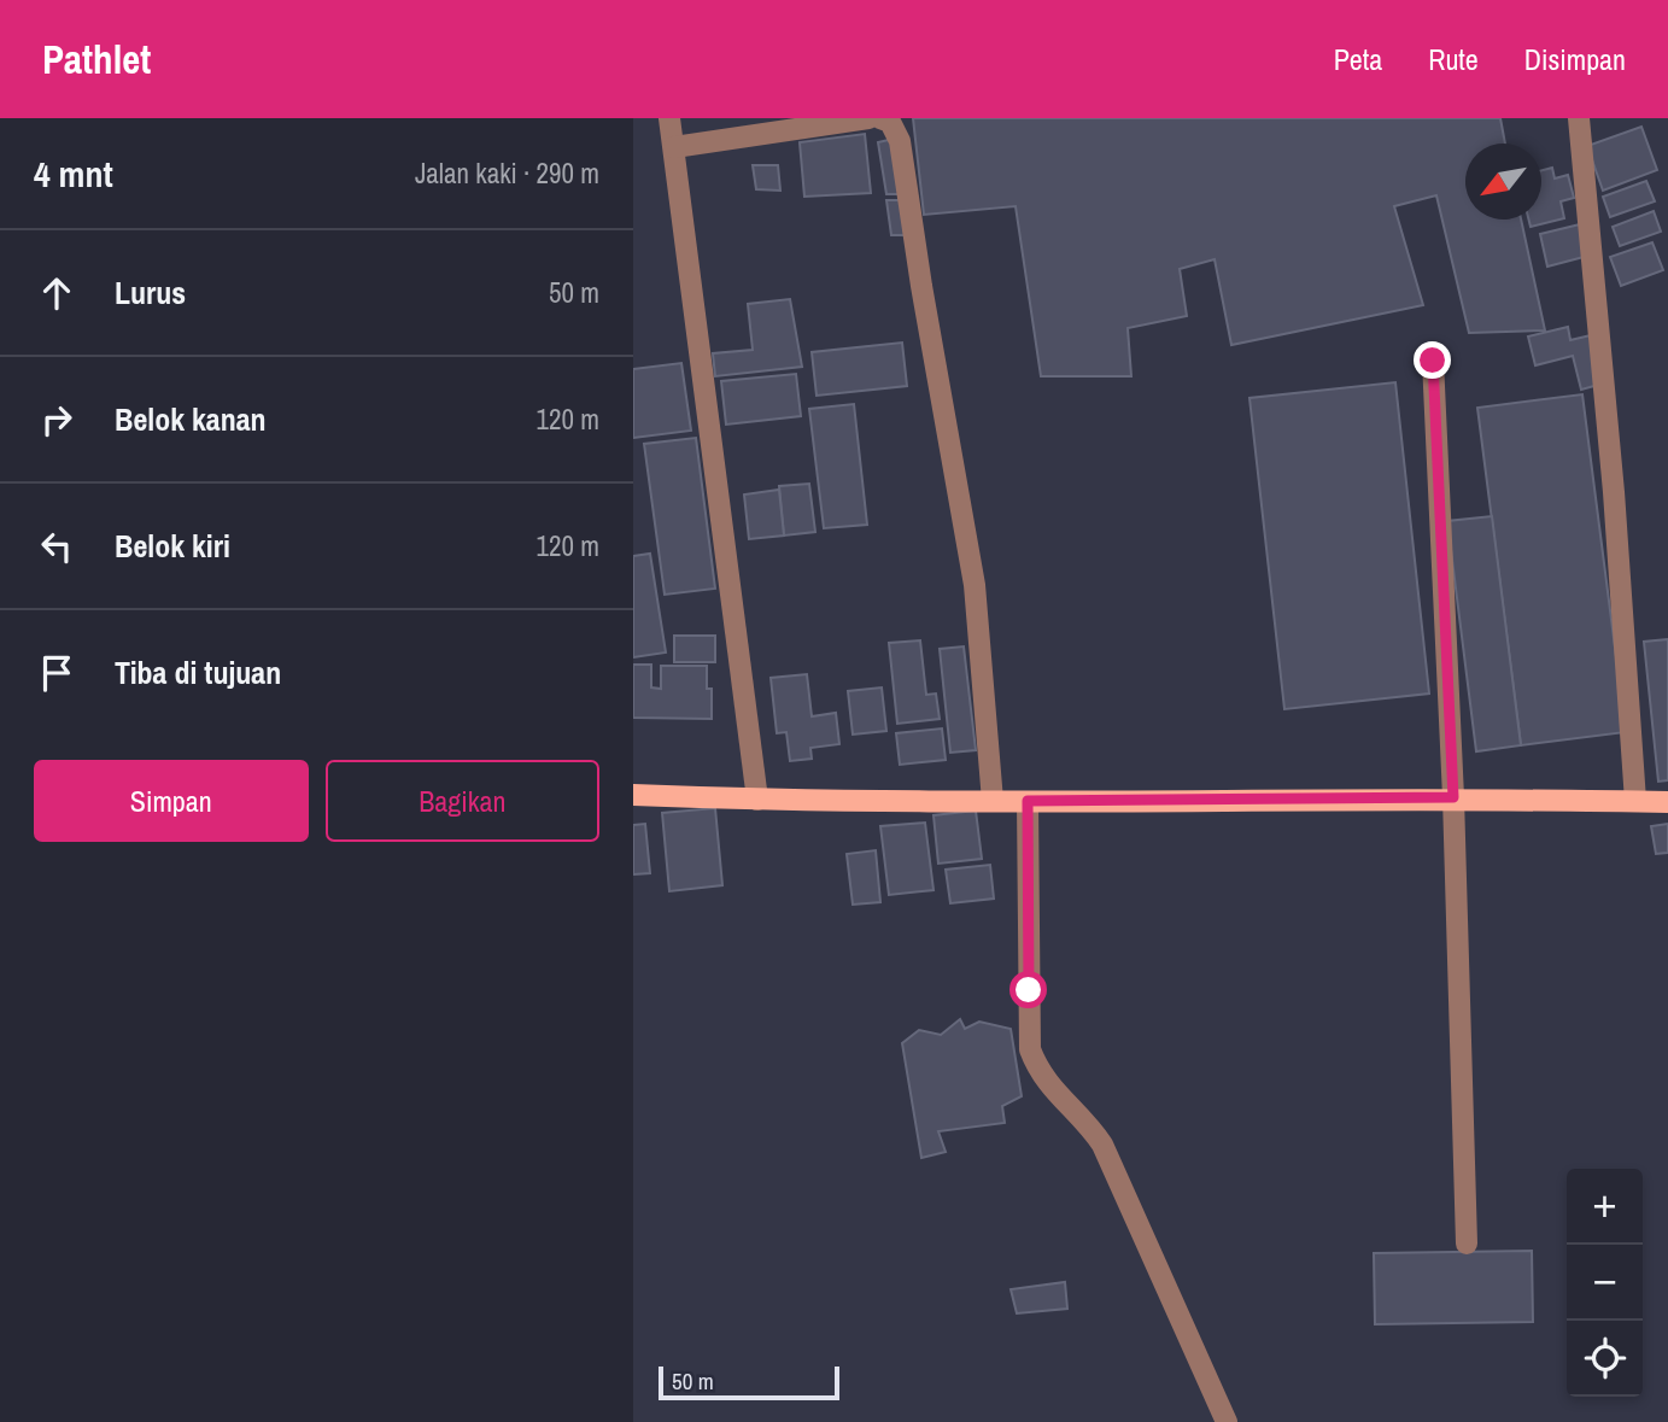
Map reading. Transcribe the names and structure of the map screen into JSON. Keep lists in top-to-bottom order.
{
  "scale_bar": "50 m",
  "north": "bottom left",
  "page": {
    "header": "Pathlet",
    "nav": ["Peta", "Rute", "Disimpan"],
    "heading": ["4 mnt", "Jalan kaki · 290 m"],
    "list": [
      ["Lurus", "50 m"],
      ["Belok kanan", "120 m"],
      ["Belok kiri", "120 m"],
      "Tiba di tujuan"
    ],
    "buttons": ["Simpan", "Bagikan"],
    "map_buttons": ["+", "−"],
    "scale": "50 m"
  }
}
